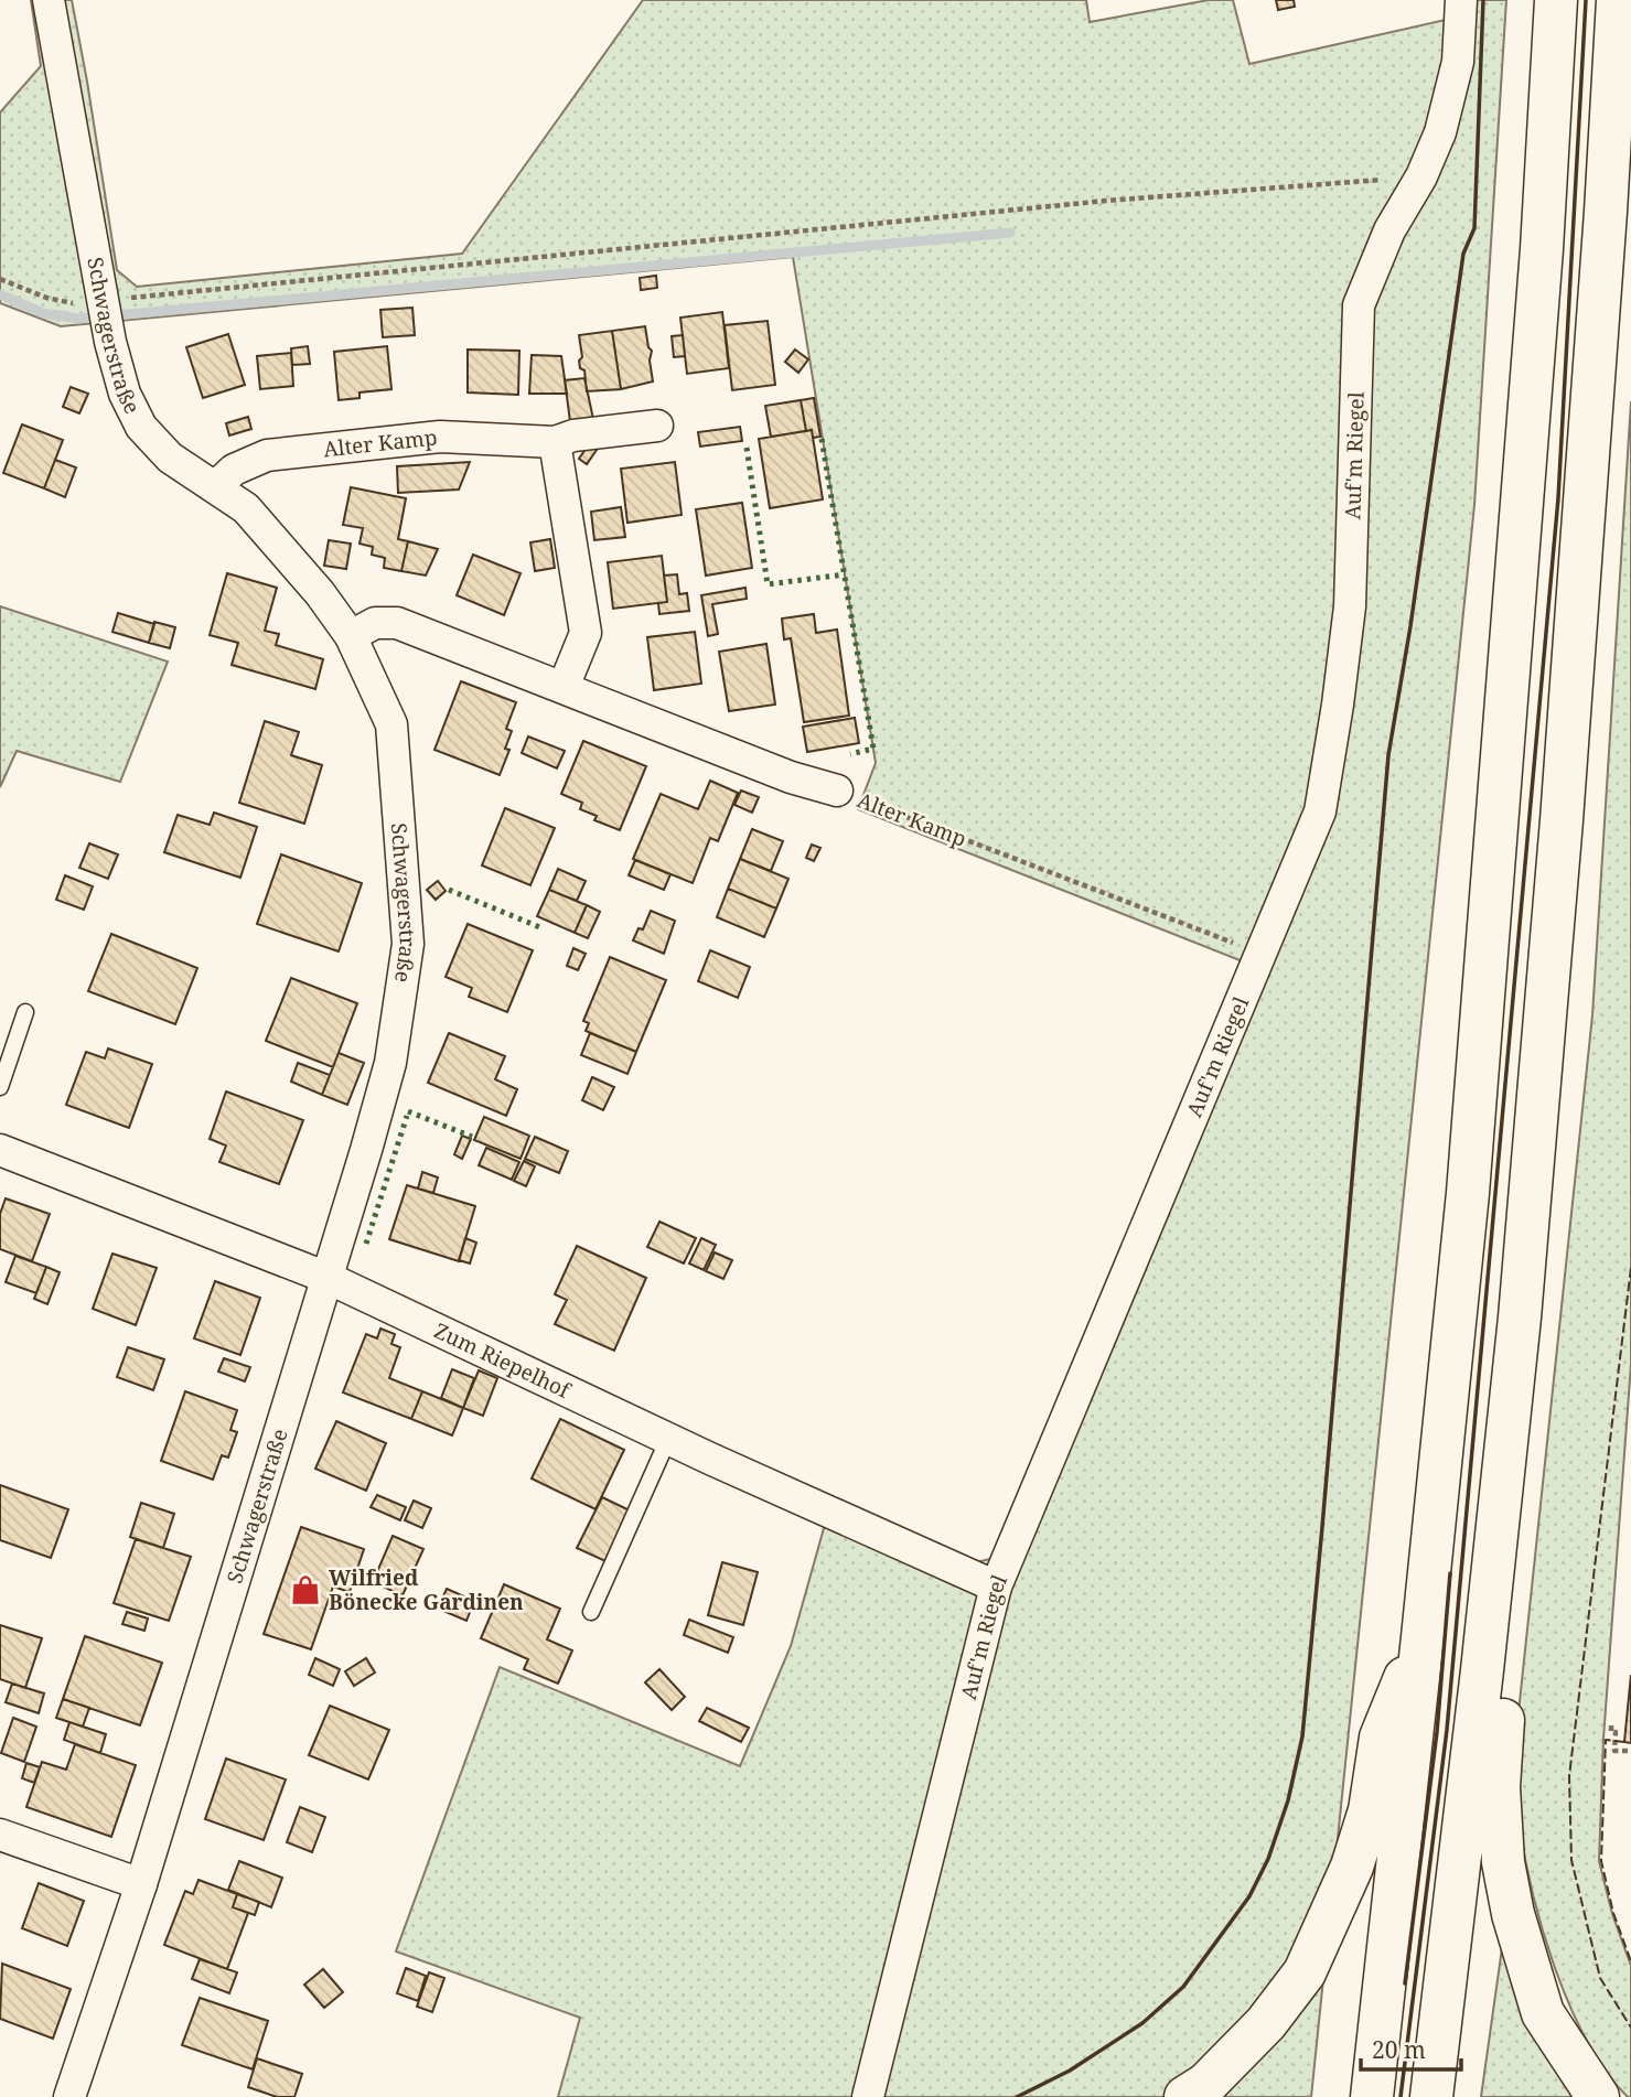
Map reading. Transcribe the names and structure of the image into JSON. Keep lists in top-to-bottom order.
{
  "streets": {
    "street": [
      "Schwagerstraße",
      "Alter Kamp",
      "Auf'm Riegel",
      "Zum Riepelhof"
    ]
  },
  "crossings": [
    ["Schwagerstraße", "Alter Kamp"],
    ["Schwagerstraße", "Zum Riepelhof"],
    ["Alter Kamp", "Auf'm Riegel"],
    ["Auf'm Riegel", "Zum Riepelhof"]
  ],
  "places": {
    "shop": ["Wilfried Bönecke Gardinen"]
  },
  "scale_bar": "20 m"
}
